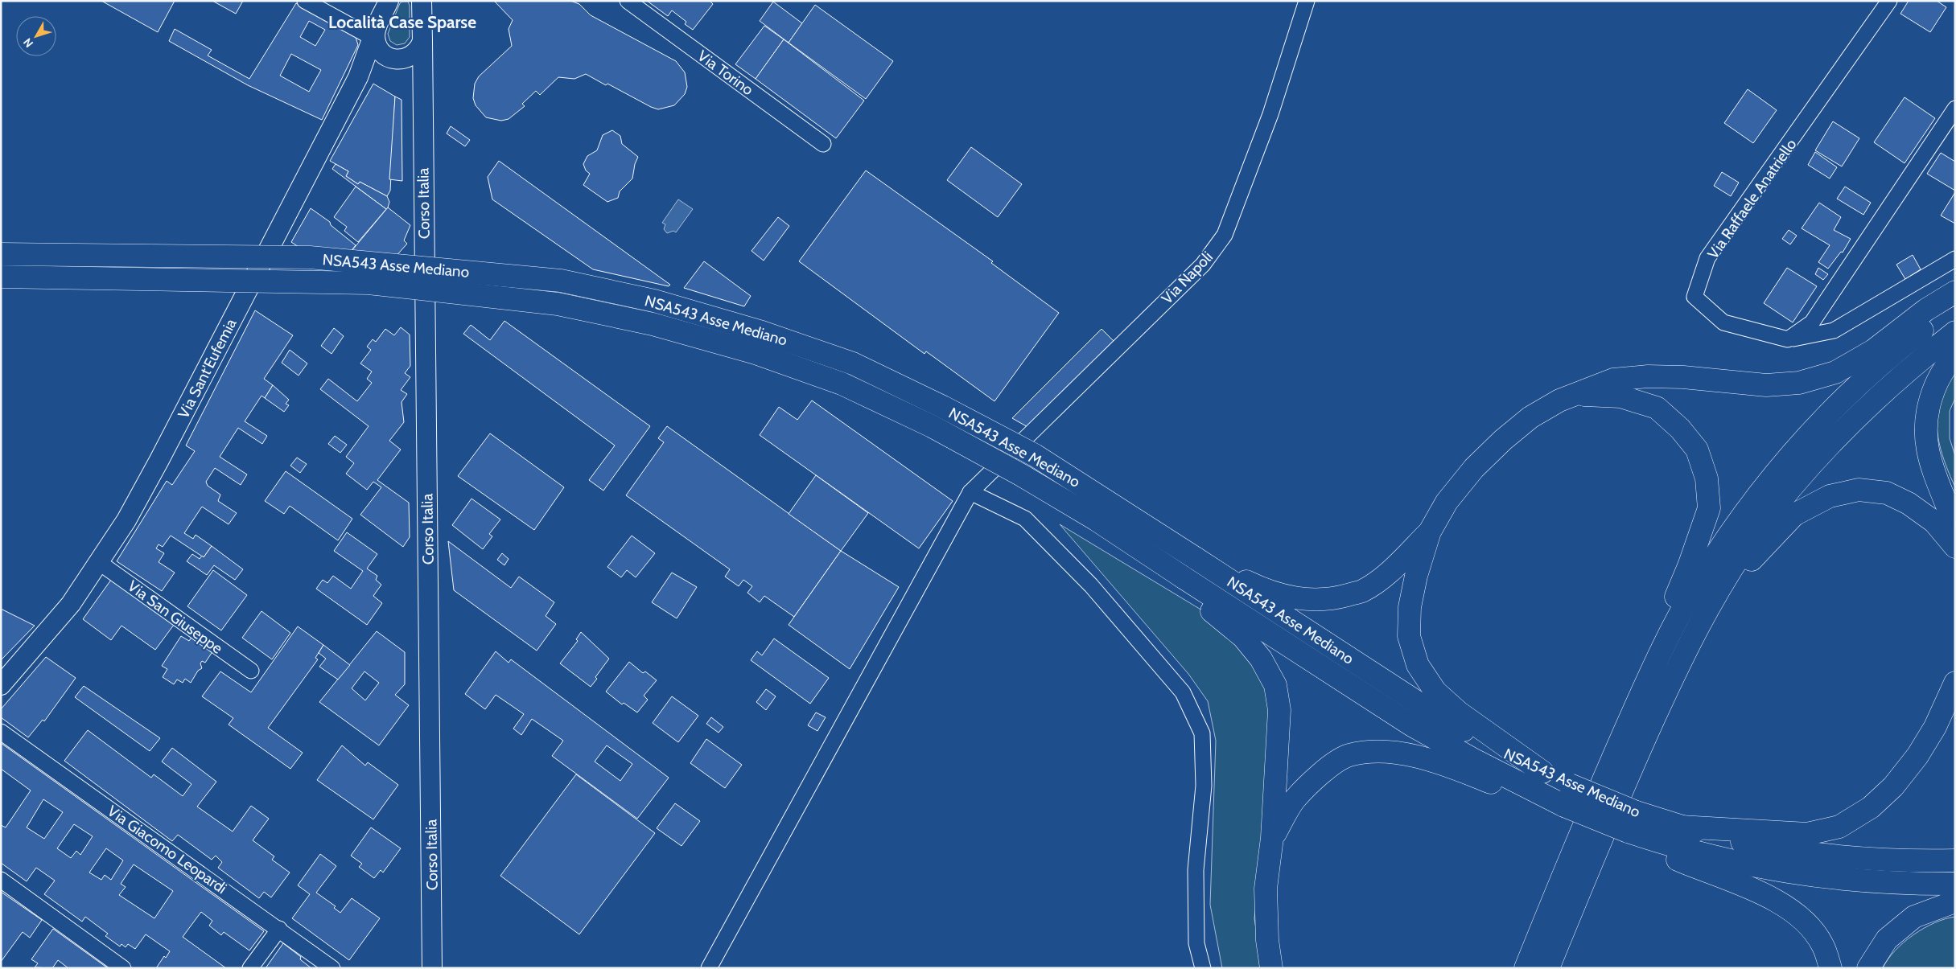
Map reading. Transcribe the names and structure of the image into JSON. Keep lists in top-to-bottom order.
{
  "streets": {
    "highway": ["NSA543 Asse Mediano"],
    "street": [
      "Via Torino",
      "Via Raffaele Anatriello",
      "Corso Italia",
      "Via Napoli",
      "Via Sant'Eufemia",
      "Via San Giuseppe",
      "Via Giacomo Leopardi"
    ]
  },
  "crossings": [
    ["Via Sant'Eufemia", "Via San Giuseppe"]
  ],
  "districts": ["Località Case Sparse"],
  "north": "bottom left"
}
